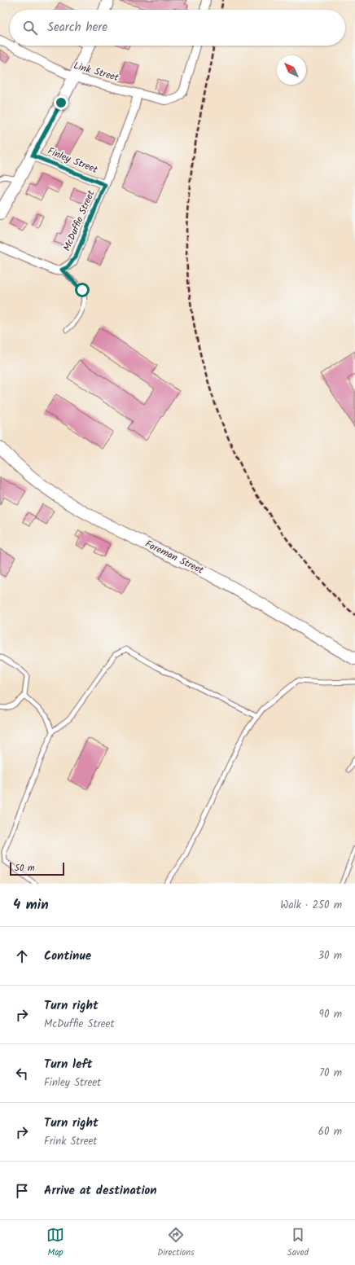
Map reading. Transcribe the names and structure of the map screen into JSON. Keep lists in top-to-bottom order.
{
  "streets": {
    "street": [
      "Link Street",
      "Finley Street",
      "McDuffie Street",
      "Foreman Street"
    ]
  },
  "crossings": [
    ["Link Street", "McDuffie Street"],
    ["Finley Street", "McDuffie Street"]
  ],
  "scale_bar": "50 m",
  "north": "top left",
  "page": {
    "search": "Search here",
    "scale": "50 m",
    "heading": ["4 min", "Walk · 250 m"],
    "list": [
      ["Continue", "30 m"],
      ["Turn right", "McDuffie Street", "90 m"],
      ["Turn left", "Finley Street", "70 m"],
      ["Turn right", "Frink Street", "60 m"],
      "Arrive at destination"
    ],
    "nav": ["Map", "Directions", "Saved"]
  }
}
